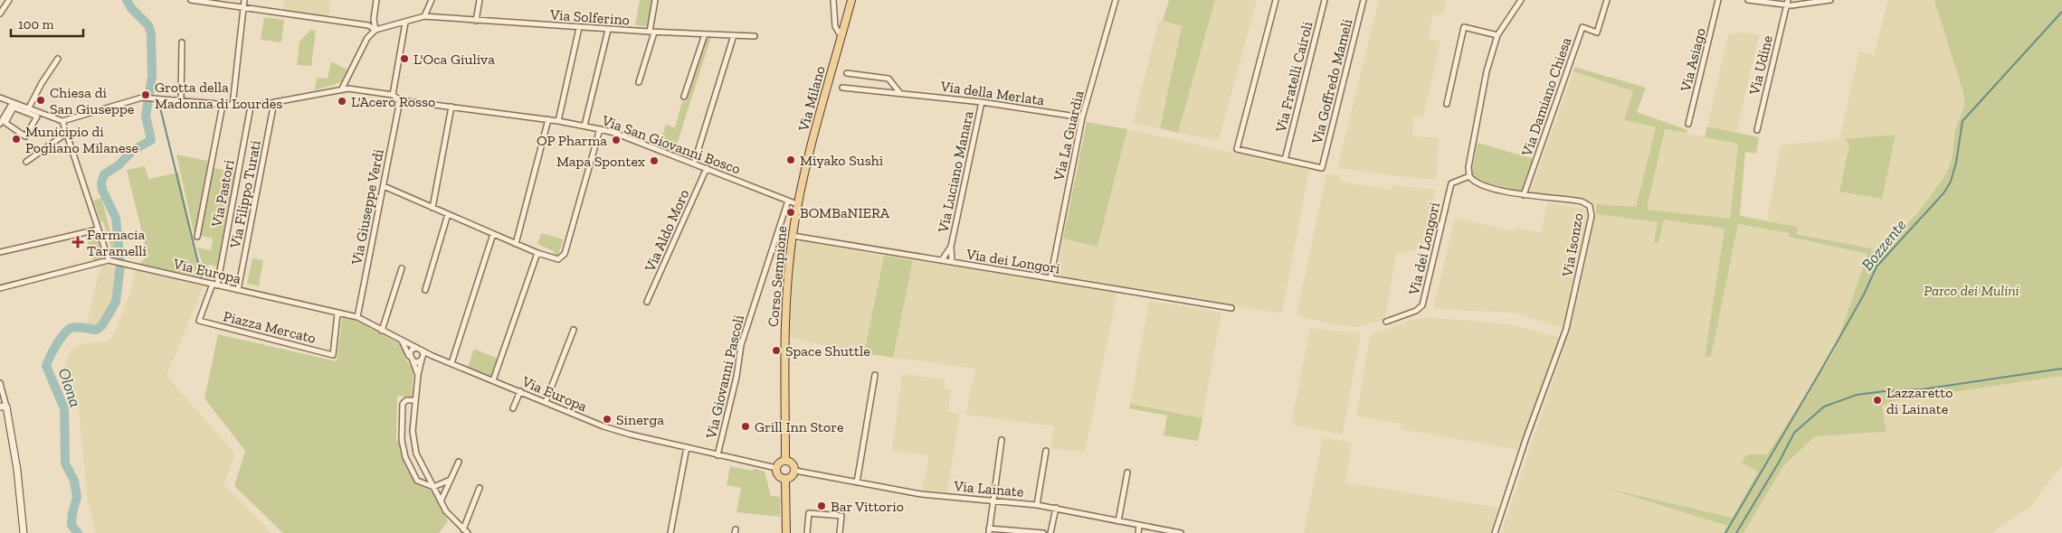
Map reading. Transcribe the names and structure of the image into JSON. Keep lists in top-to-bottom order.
{
  "streets": {
    "main road": ["Via Milano", "Corso Sempione"],
    "street": [
      "Via Solferino",
      "Via Asiago",
      "Via Udine",
      "Via Fratelli Cairoli",
      "Via Goffredo Mameli",
      "Via della Merlata",
      "Via Damiano Chiesa",
      "Via La Guardia",
      "Via San Giovanni Bosco",
      "Via Luciano Manara",
      "Via Pastori",
      "Via Filippo Turati",
      "Via Giuseppe Verdi",
      "Via Aldo Moro",
      "Via Isonzo",
      "Via dei Longori",
      "Via Europa",
      "Piazza Mercato",
      "Via Giovanni Pascoli",
      "Via Lainate"
    ]
  },
  "crossings": [
    ["Via Fratelli Cairoli", "Via Goffredo Mameli"],
    ["Via della Merlata", "Via La Guardia"],
    ["Via della Merlata", "Via Luciano Manara"],
    ["Via Damiano Chiesa", "Via Isonzo"],
    ["Via Milano", "Via San Giovanni Bosco"],
    ["Via Milano", "Corso Sempione"],
    ["Via La Guardia", "Via dei Longori"],
    ["Via San Giovanni Bosco", "Via Giuseppe Verdi"],
    ["Via San Giovanni Bosco", "Via Aldo Moro"],
    ["Via San Giovanni Bosco", "Corso Sempione"],
    ["Via San Giovanni Bosco", "Via Giovanni Pascoli"],
    ["Via Luciano Manara", "Via dei Longori"],
    ["Via Pastori", "Via Europa"],
    ["Via Pastori", "Piazza Mercato"],
    ["Via Filippo Turati", "Via Europa"],
    ["Via Giuseppe Verdi", "Via Europa"],
    ["Via Isonzo", "Via dei Longori"],
    ["Via dei Longori", "Corso Sempione"],
    ["Via Europa", "Corso Sempione"],
    ["Via Europa", "Piazza Mercato"],
    ["Via Europa", "Via Giovanni Pascoli"],
    ["Via Europa", "Via Lainate"],
    ["Corso Sempione", "Via Lainate"]
  ],
  "water": ["Bozzente", "Olona"],
  "parks": ["Parco dei Mulini"],
  "places": {
    "other": [
      "L'Oca Giuliva",
      "Grotta della Madonna di Lourdes",
      "Chiesa di San Giuseppe",
      "L'Acero Rosso",
      "Municipio di Pogliano Milanese",
      "OP Pharma",
      "Miyako Sushi",
      "Mapa Spontex",
      "BOMBaNIERA",
      "Space Shuttle",
      "Lazzaretto di Lainate",
      "Sinerga",
      "Grill Inn Store",
      "Bar Vittorio"
    ],
    "health": ["Farmacia Taramelli"]
  },
  "scale_bar": "100 m"
}
